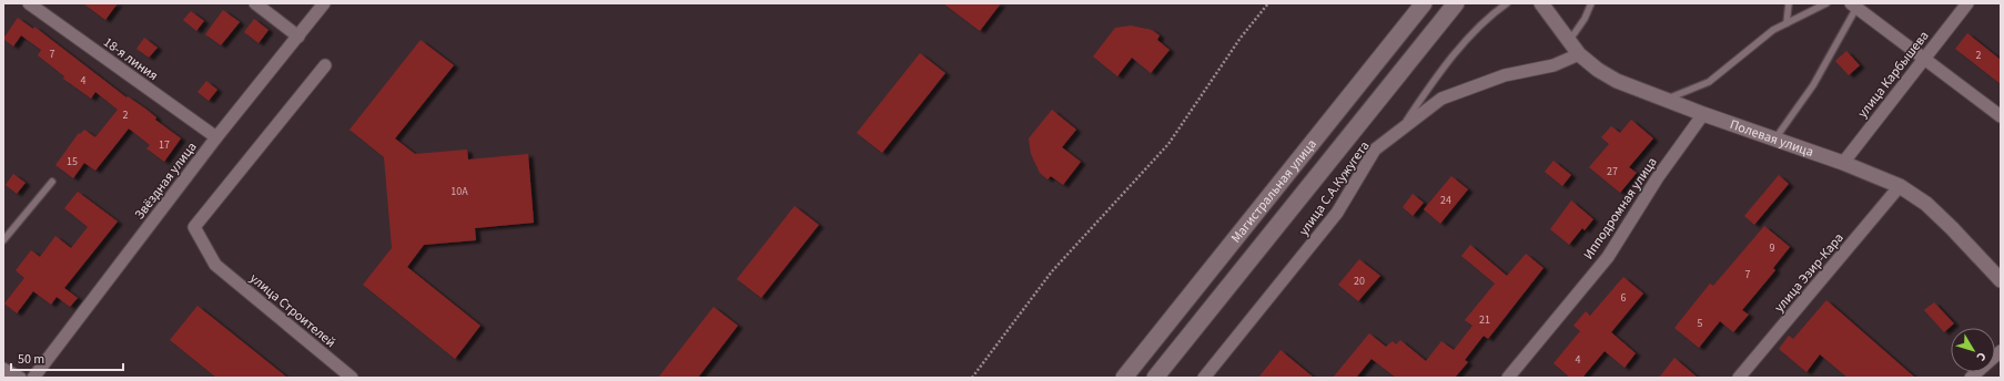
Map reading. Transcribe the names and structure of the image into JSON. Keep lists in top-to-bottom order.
{
  "streets": {
    "main road": ["Магистральная улица"],
    "street": [
      "18-я линия",
      "улица Карбышева",
      "Полевая улица",
      "Звёздная улица",
      "улица С.А.Кужугета",
      "Ипподромная улица",
      "улица Эзир-Кара",
      "улица Строителей"
    ]
  },
  "crossings": [
    ["18-я линия", "Звёздная улица"],
    ["улица Карбышева", "Полевая улица"],
    ["Полевая улица", "улица С.А.Кужугета"],
    ["Полевая улица", "Ипподромная улица"],
    ["Полевая улица", "улица Эзир-Кара"]
  ],
  "house_numbers": [
    "7",
    "2",
    "4",
    "2",
    "17",
    "15",
    "27",
    "10А",
    "24",
    "9",
    "7",
    "20",
    "6",
    "21",
    "5",
    "4"
  ],
  "scale_bar": "50 m",
  "north": "bottom right"
}
